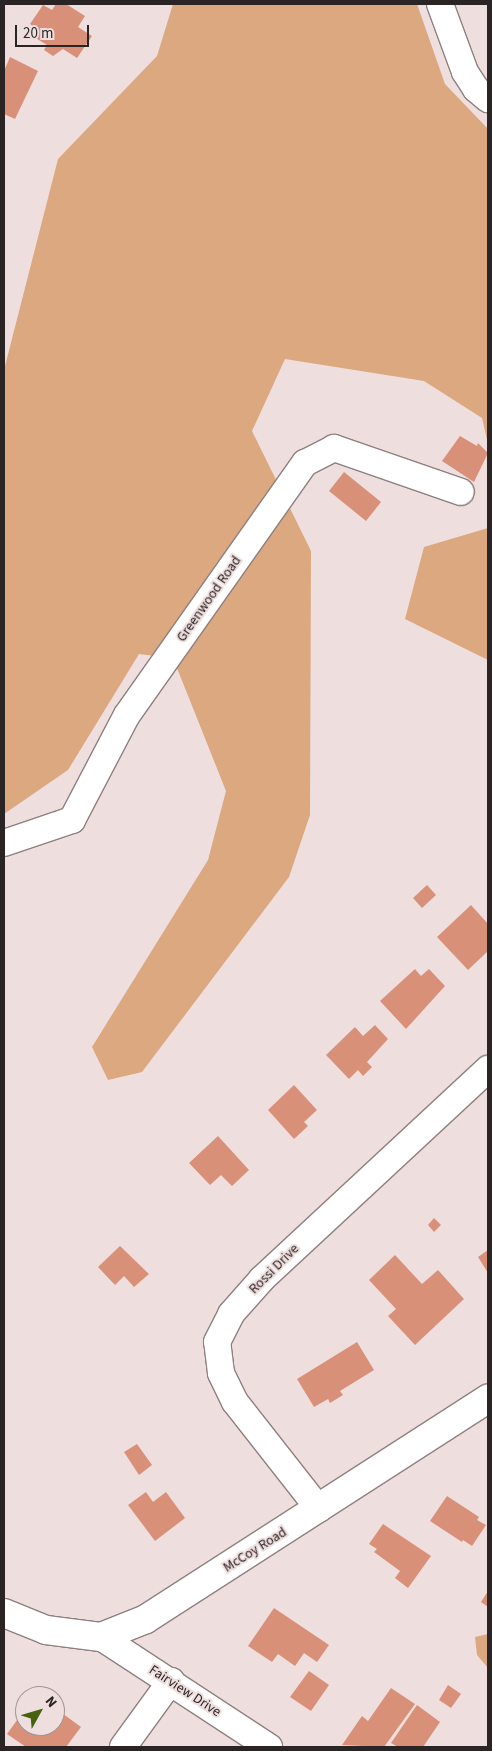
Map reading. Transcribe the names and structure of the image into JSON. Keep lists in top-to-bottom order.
{
  "streets": {
    "street": [
      "Greenwood Road",
      "Rossi Drive",
      "McCoy Road",
      "Fairview Drive"
    ]
  },
  "crossings": [
    ["Rossi Drive", "McCoy Road"],
    ["McCoy Road", "Fairview Drive"]
  ],
  "scale_bar": "20 m",
  "north": "top right"
}
